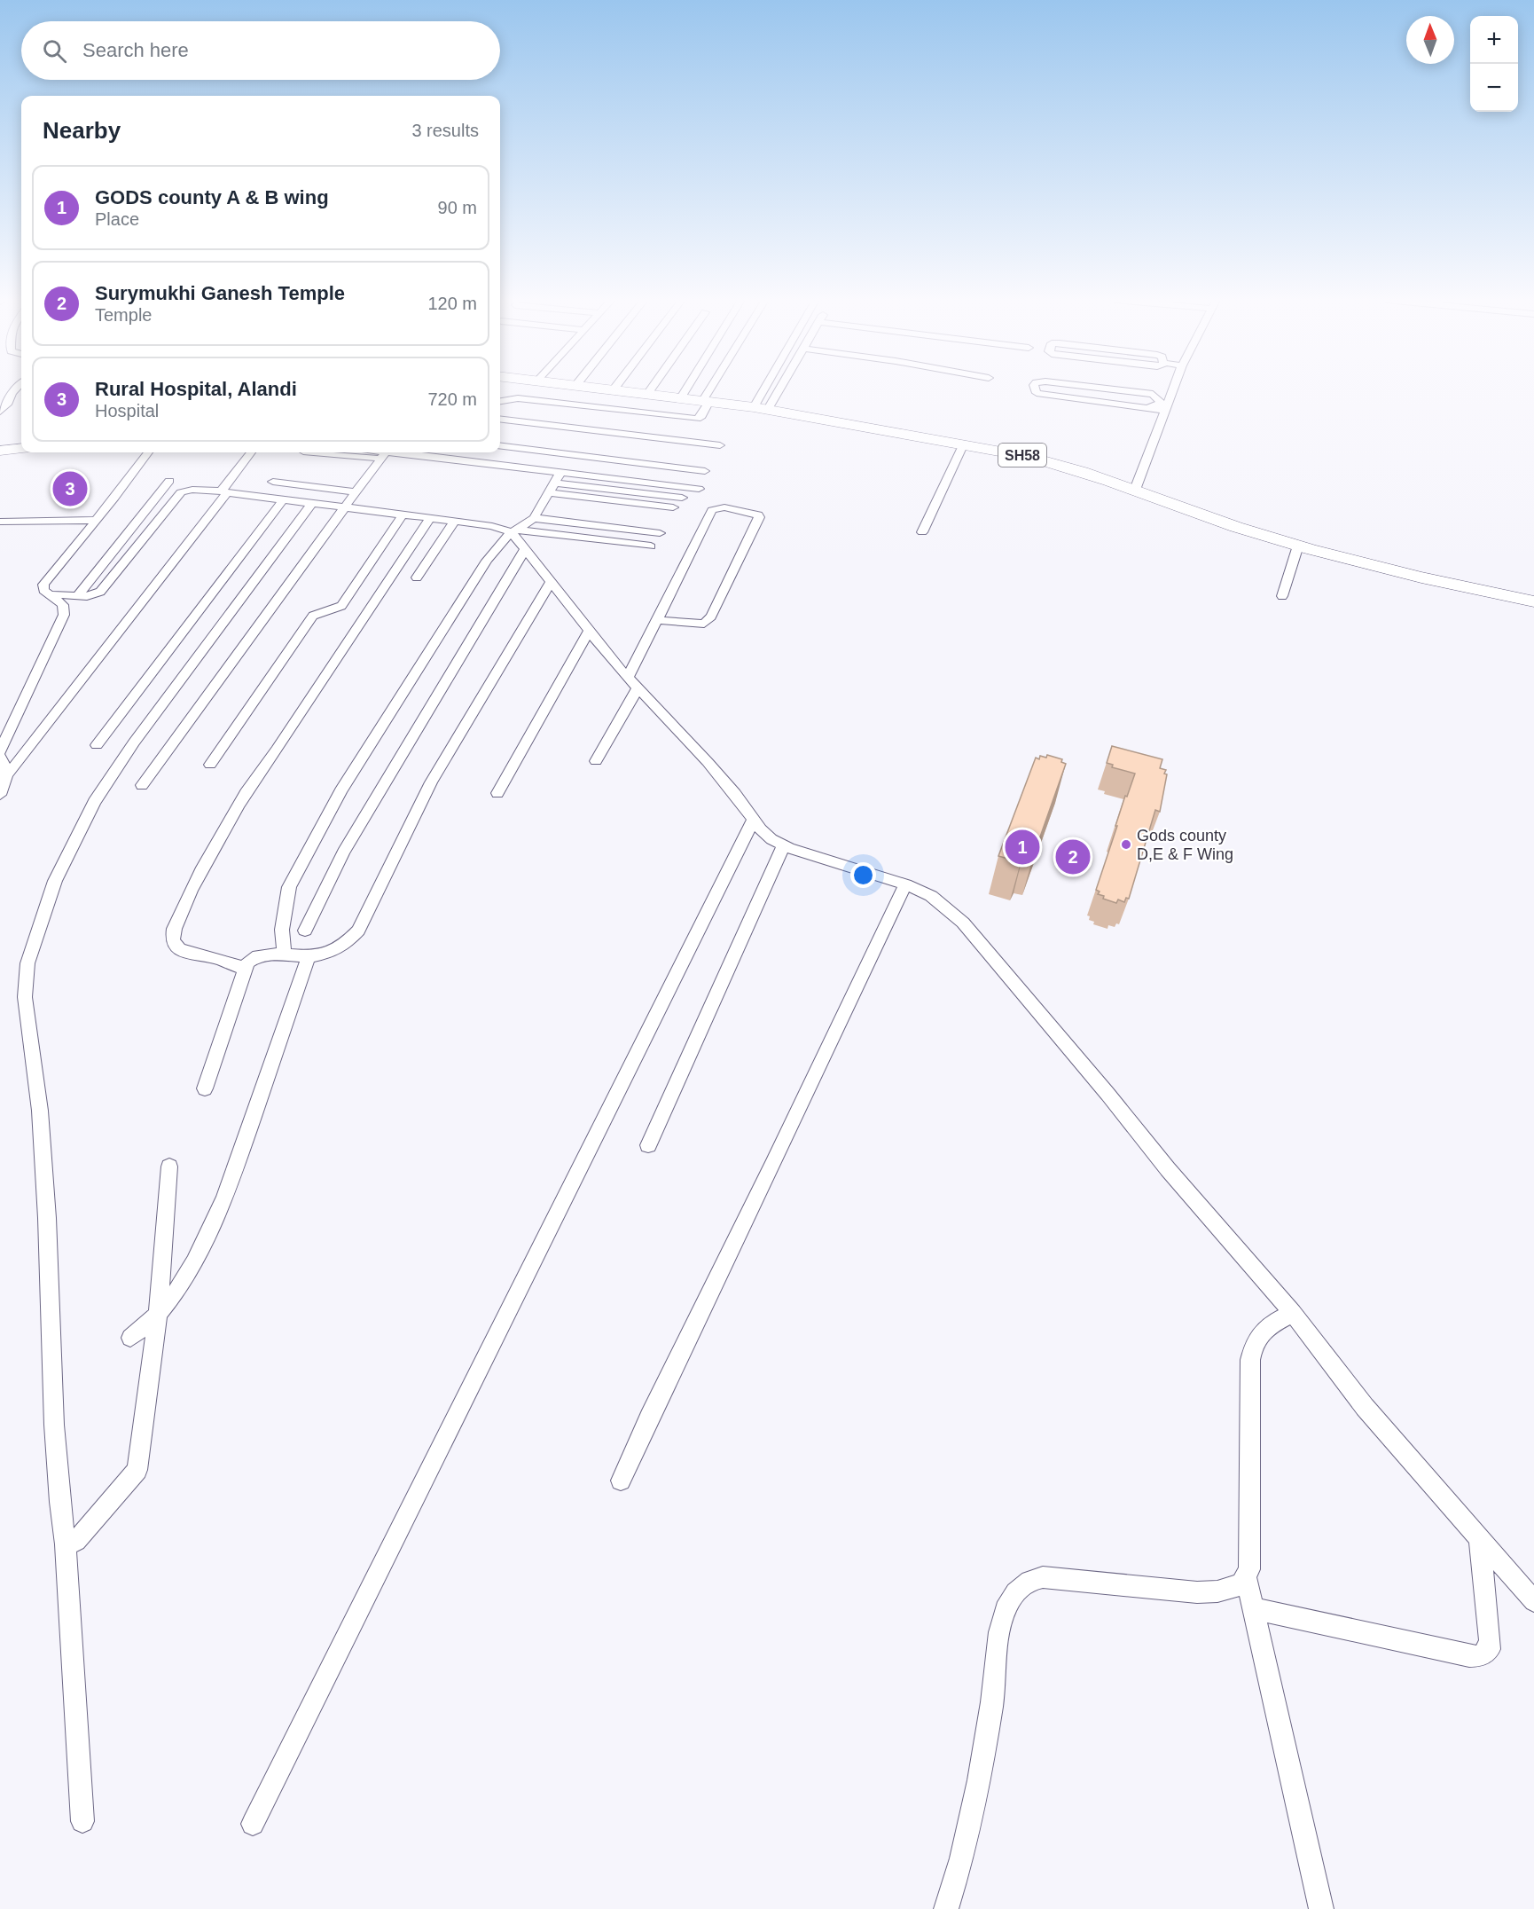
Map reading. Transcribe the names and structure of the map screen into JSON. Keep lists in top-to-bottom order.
{
  "streets": {
    "main road": ["SH58"]
  },
  "places": ["Gods county D,E & F Wing"],
  "north": "top",
  "page": {
    "map_buttons": ["+", "−"],
    "search": "Search here",
    "heading": ["Nearby", "3 results"],
    "list": [
      {
        "mark": "1",
        "name": "GODS county A & B wing",
        "note": "Place",
        "value": "90 m"
      },
      {
        "mark": "2",
        "name": "Surymukhi Ganesh Temple",
        "note": "Temple",
        "value": "120 m"
      },
      {
        "mark": "3",
        "name": "Rural Hospital, Alandi",
        "note": "Hospital",
        "value": "720 m"
      }
    ],
    "pins": ["3", "1", "2"]
  }
}
